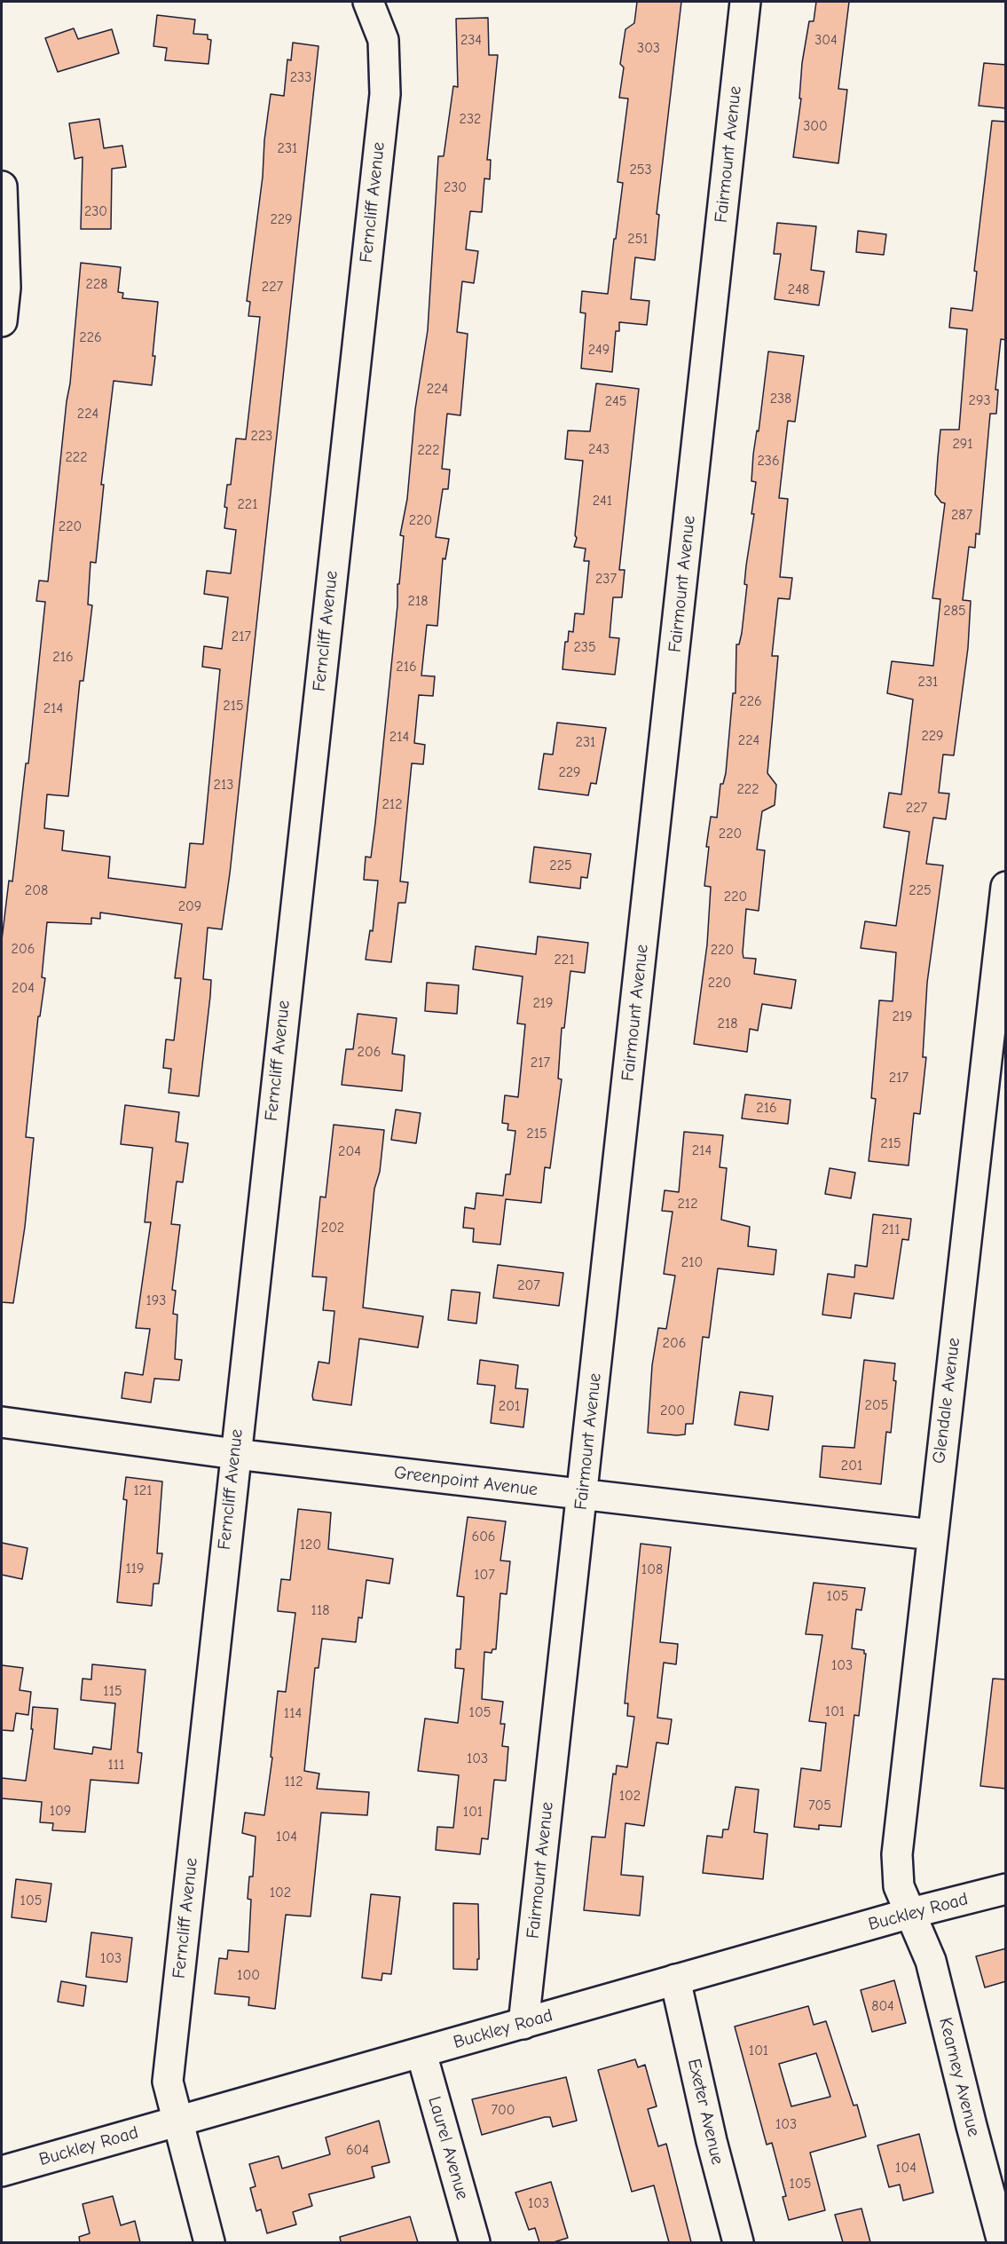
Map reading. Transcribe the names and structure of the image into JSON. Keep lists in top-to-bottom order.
{
  "streets": {
    "street": [
      "Fairmount Avenue",
      "Ferncliff Avenue",
      "Glendale Avenue",
      "Greenpoint Avenue",
      "Buckley Road",
      "Kearney Avenue",
      "Exeter Avenue",
      "Laurel Avenue"
    ]
  },
  "crossings": [
    ["Fairmount Avenue", "Greenpoint Avenue"],
    ["Fairmount Avenue", "Buckley Road"],
    ["Ferncliff Avenue", "Greenpoint Avenue"],
    ["Ferncliff Avenue", "Buckley Road"],
    ["Glendale Avenue", "Greenpoint Avenue"],
    ["Glendale Avenue", "Buckley Road"],
    ["Glendale Avenue", "Kearney Avenue"],
    ["Buckley Road", "Kearney Avenue"],
    ["Buckley Road", "Exeter Avenue"],
    ["Buckley Road", "Laurel Avenue"]
  ],
  "house_numbers": [
    "234",
    "304",
    "303",
    "233",
    "232",
    "300",
    "231",
    "253",
    "230",
    "230",
    "229",
    "251",
    "228",
    "227",
    "248",
    "226",
    "249",
    "224",
    "238",
    "293",
    "245",
    "224",
    "223",
    "291",
    "243",
    "222",
    "222",
    "236",
    "241",
    "221",
    "287",
    "220",
    "220",
    "237",
    "218",
    "285",
    "217",
    "235",
    "216",
    "216",
    "231",
    "226",
    "215",
    "214",
    "229",
    "214",
    "224",
    "231",
    "229",
    "213",
    "222",
    "212",
    "227",
    "220",
    "225",
    "208",
    "225",
    "220",
    "209",
    "206",
    "220",
    "221",
    "220",
    "204",
    "219",
    "219",
    "218",
    "206",
    "217",
    "217",
    "216",
    "215",
    "215",
    "214",
    "204",
    "212",
    "202",
    "211",
    "210",
    "207",
    "193",
    "206",
    "205",
    "201",
    "200",
    "201",
    "121",
    "606",
    "120",
    "119",
    "108",
    "107",
    "105",
    "118",
    "103",
    "115",
    "101",
    "105",
    "114",
    "103",
    "111",
    "112",
    "102",
    "705",
    "109",
    "101",
    "104",
    "102",
    "105",
    "103",
    "100",
    "804",
    "101",
    "700",
    "103",
    "604",
    "104",
    "105",
    "103"
  ]
}
